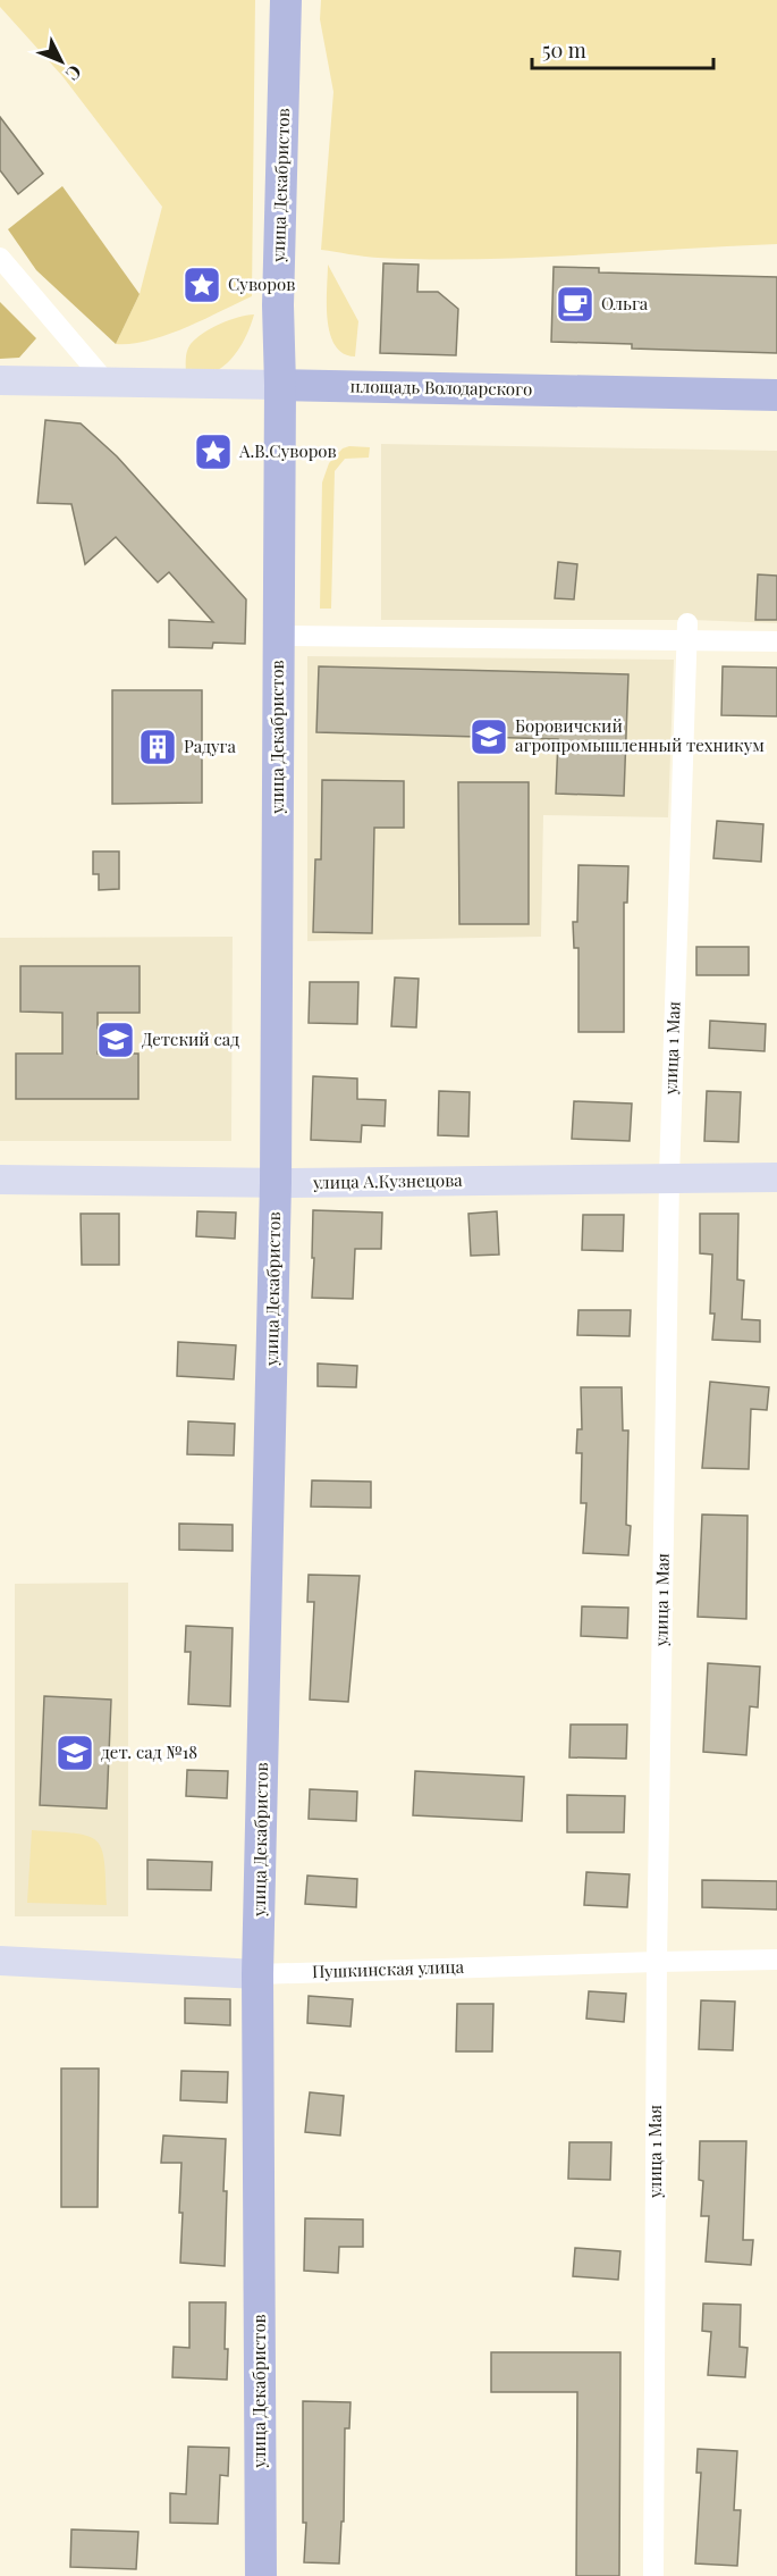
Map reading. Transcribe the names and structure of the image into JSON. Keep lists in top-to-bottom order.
{
  "streets": {
    "main road": [
      "улица Декабристов",
      "площадь Володарского",
      "улица А.Кузнецова",
      "Пушкинская улица"
    ],
    "street": ["улица 1 Мая"]
  },
  "crossings": [
    ["улица Декабристов", "площадь Володарского"],
    ["улица Декабристов", "улица А.Кузнецова"],
    ["улица Декабристов", "Пушкинская улица"],
    ["улица 1 Мая", "улица А.Кузнецова"],
    ["улица 1 Мая", "Пушкинская улица"]
  ],
  "places": {
    "place": ["Суворов", "А.В.Суворов"],
    "cafe": ["Ольга"],
    "school or university": ["Боровичский агропромышленный техникум", "Детский сад", "дет. сад №18"],
    "building": ["Радуга"]
  },
  "scale_bar": "50 m",
  "north": "bottom right"
}
